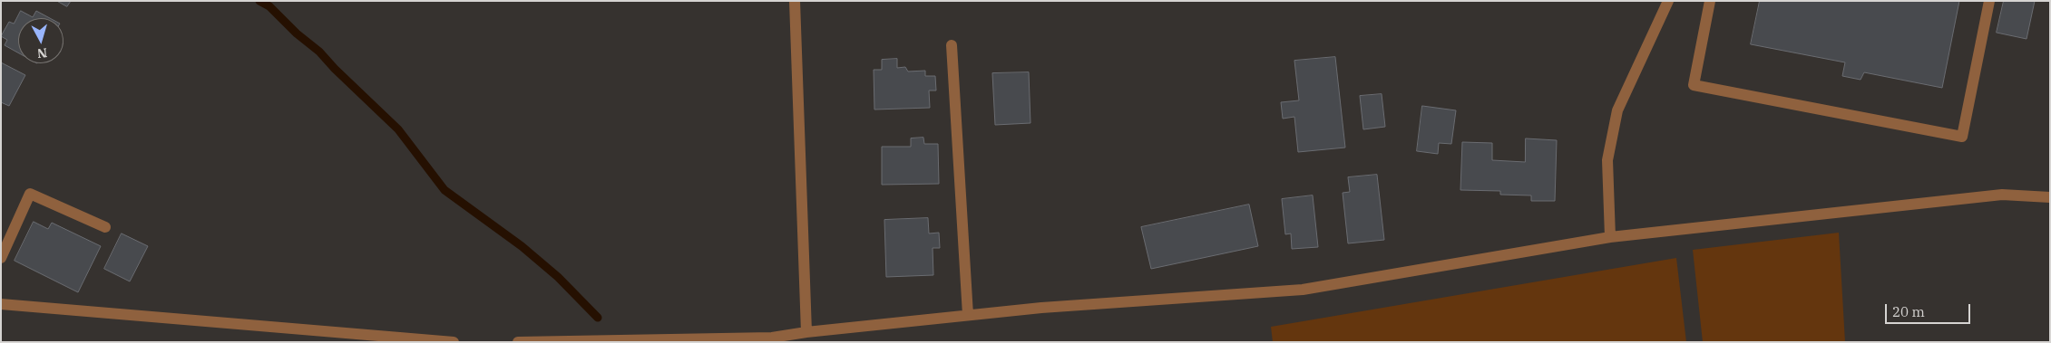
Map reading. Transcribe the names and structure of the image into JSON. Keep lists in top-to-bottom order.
{
  "scale_bar": "20 m",
  "north": "bottom"
}
